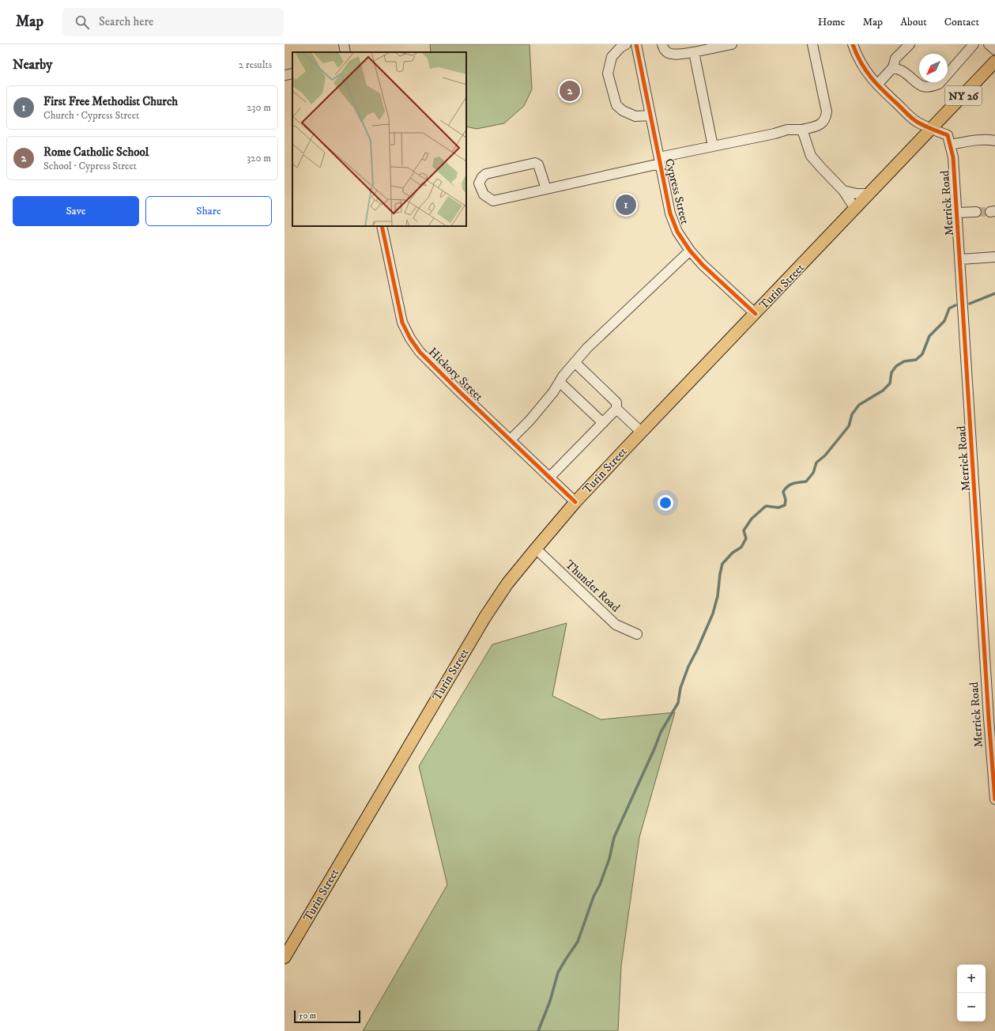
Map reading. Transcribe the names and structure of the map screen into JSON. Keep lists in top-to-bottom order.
{
  "streets": {
    "main road": ["NY 26", "Turin Street"],
    "street": [
      "Cypress Street",
      "Merrick Road",
      "Hickory Street",
      "Thunder Road"
    ]
  },
  "crossings": [
    ["Cypress Street", "Turin Street"],
    ["Merrick Road", "Turin Street"],
    ["Turin Street", "Hickory Street"],
    ["Turin Street", "Thunder Road"]
  ],
  "scale_bar": "50 m",
  "north": "bottom left",
  "page": {
    "header": "Map",
    "search": "Search here",
    "nav": [
      "Home",
      "Map",
      "About",
      "Contact"
    ],
    "heading": ["Nearby", "2 results"],
    "pins": ["2", "1"],
    "list": [
      {
        "mark": "1",
        "name": "First Free Methodist Church",
        "note": "Church · Cypress Street",
        "value": "230 m"
      },
      {
        "mark": "2",
        "name": "Rome Catholic School",
        "note": "School · Cypress Street",
        "value": "320 m"
      }
    ],
    "buttons": ["Save", "Share"],
    "map_buttons": ["+", "−"],
    "scale": "50 m"
  }
}
